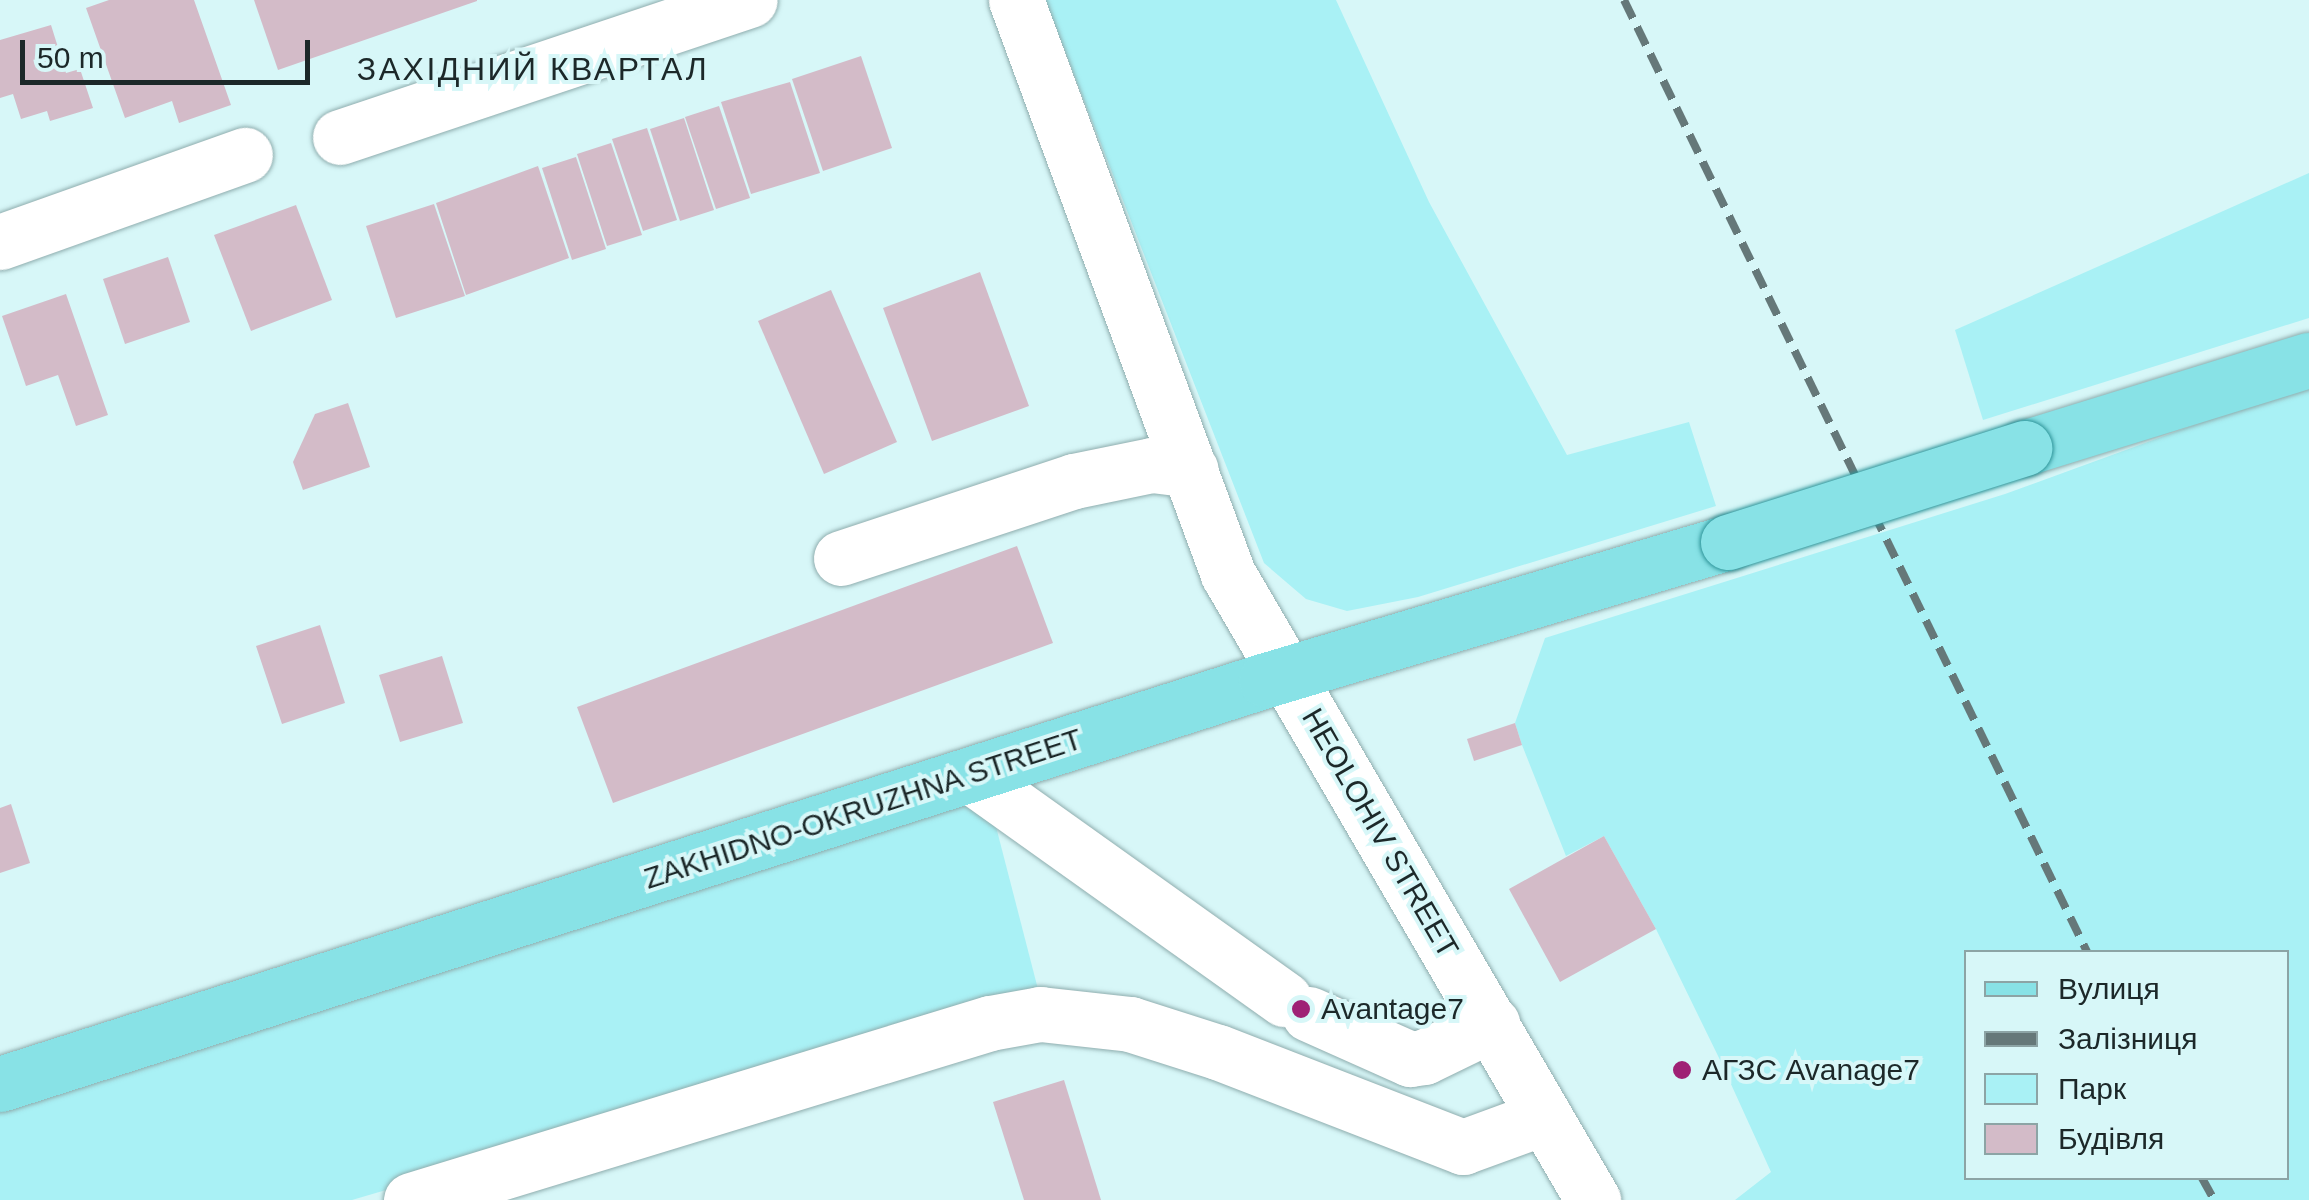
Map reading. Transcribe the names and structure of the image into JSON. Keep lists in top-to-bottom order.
{
  "streets": {
    "main road": ["ZAKHIDNO-OKRUZHNA STREET"],
    "street": ["HEOLOHIV STREET"]
  },
  "crossings": [
    ["ZAKHIDNO-OKRUZHNA STREET", "HEOLOHIV STREET"]
  ],
  "districts": ["ЗАХІДНИЙ КВАРТАЛ"],
  "places": ["Avantage7", "АГЗС Avanage7"],
  "legend": [
    "Вулиця",
    "Залізниця",
    "Парк",
    "Будівля"
  ],
  "scale_bar": "50 m"
}
